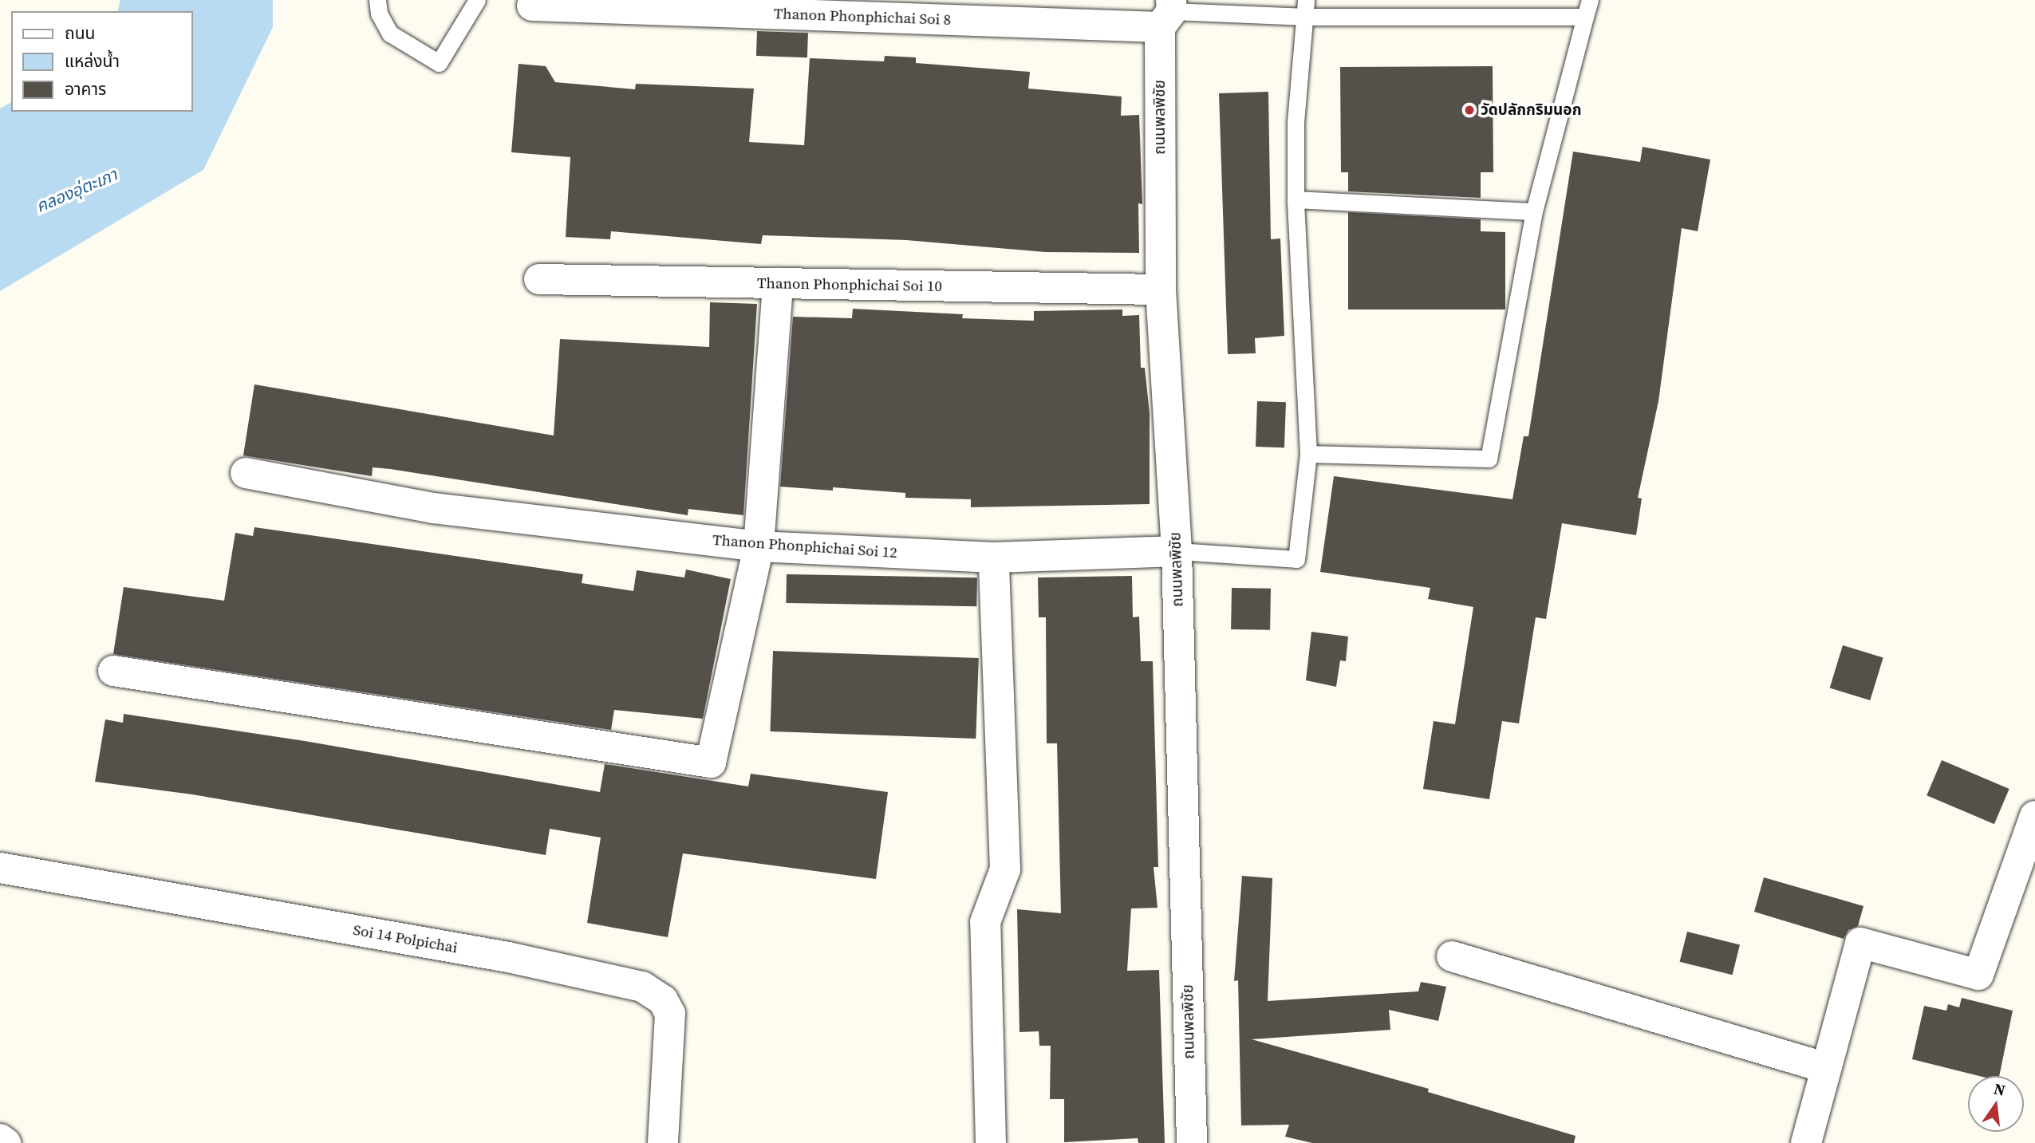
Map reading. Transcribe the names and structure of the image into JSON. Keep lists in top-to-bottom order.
{
  "streets": {
    "street": [
      "Thanon Phonphichai Soi 8",
      "ถนนพลพิชัย",
      "Thanon Phonphichai Soi 10",
      "Thanon Phonphichai Soi 12",
      "Soi 14 Polpichai"
    ]
  },
  "crossings": [
    ["Thanon Phonphichai Soi 8", "ถนนพลพิชัย"],
    ["ถนนพลพิชัย", "Thanon Phonphichai Soi 10"],
    ["ถนนพลพิชัย", "Thanon Phonphichai Soi 12"]
  ],
  "water": ["คลองอุ่ตะเภา"],
  "places": ["วัดปลักกริมนอก"],
  "legend": ["ถนน", "แหล่งน้ำ", "อาคาร"],
  "north": "top"
}
